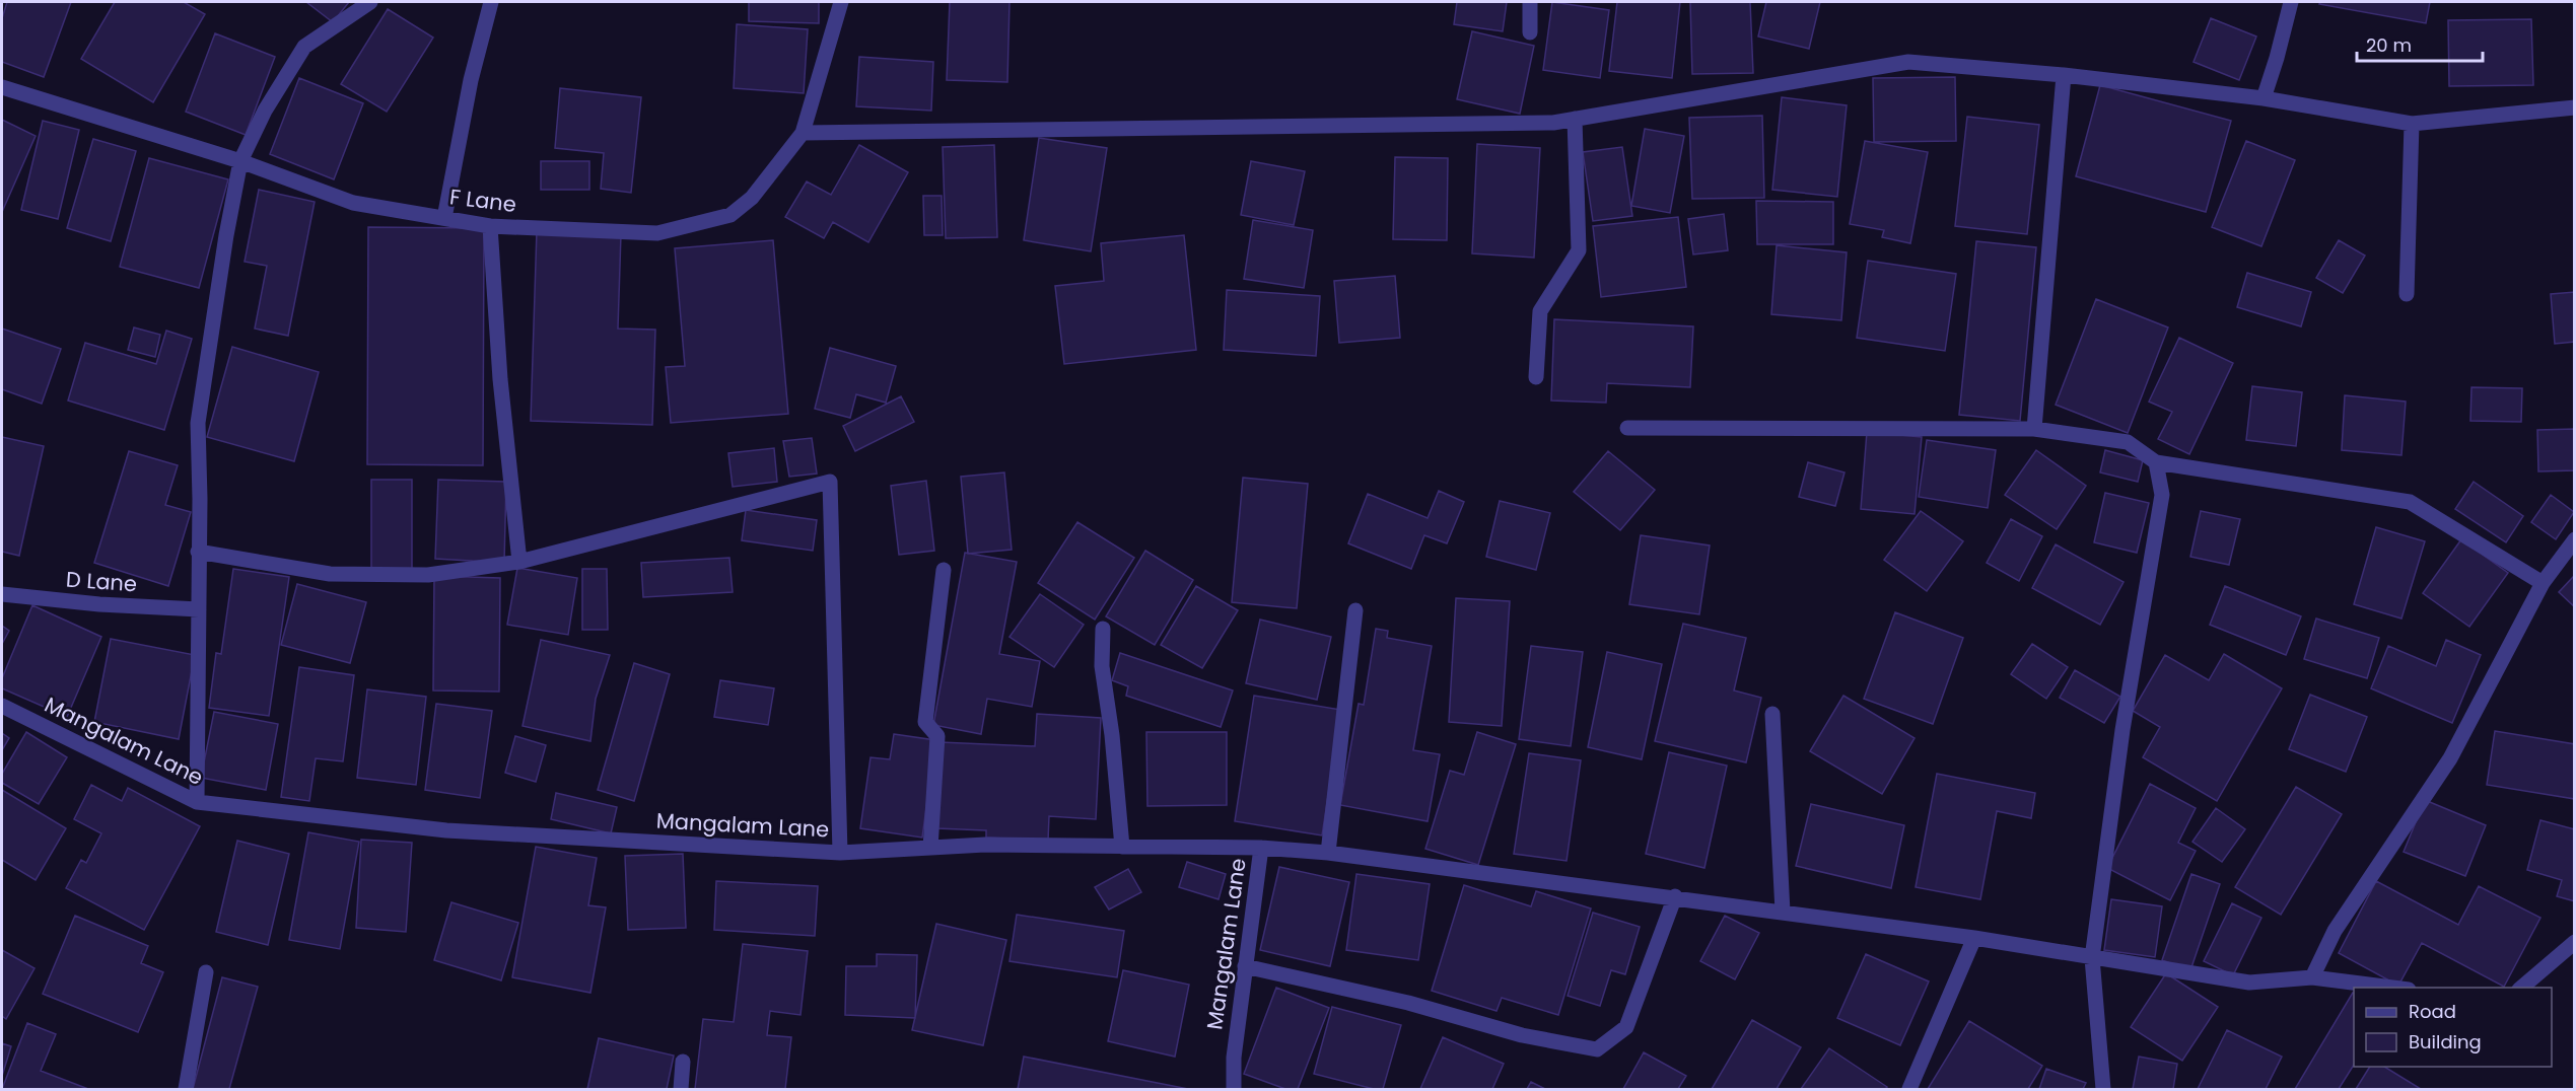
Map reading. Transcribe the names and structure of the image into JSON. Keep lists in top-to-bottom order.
{
  "streets": {
    "street": ["F Lane", "D Lane", "Mangalam Lane"]
  },
  "legend": ["Road", "Building"],
  "scale_bar": "20 m"
}
